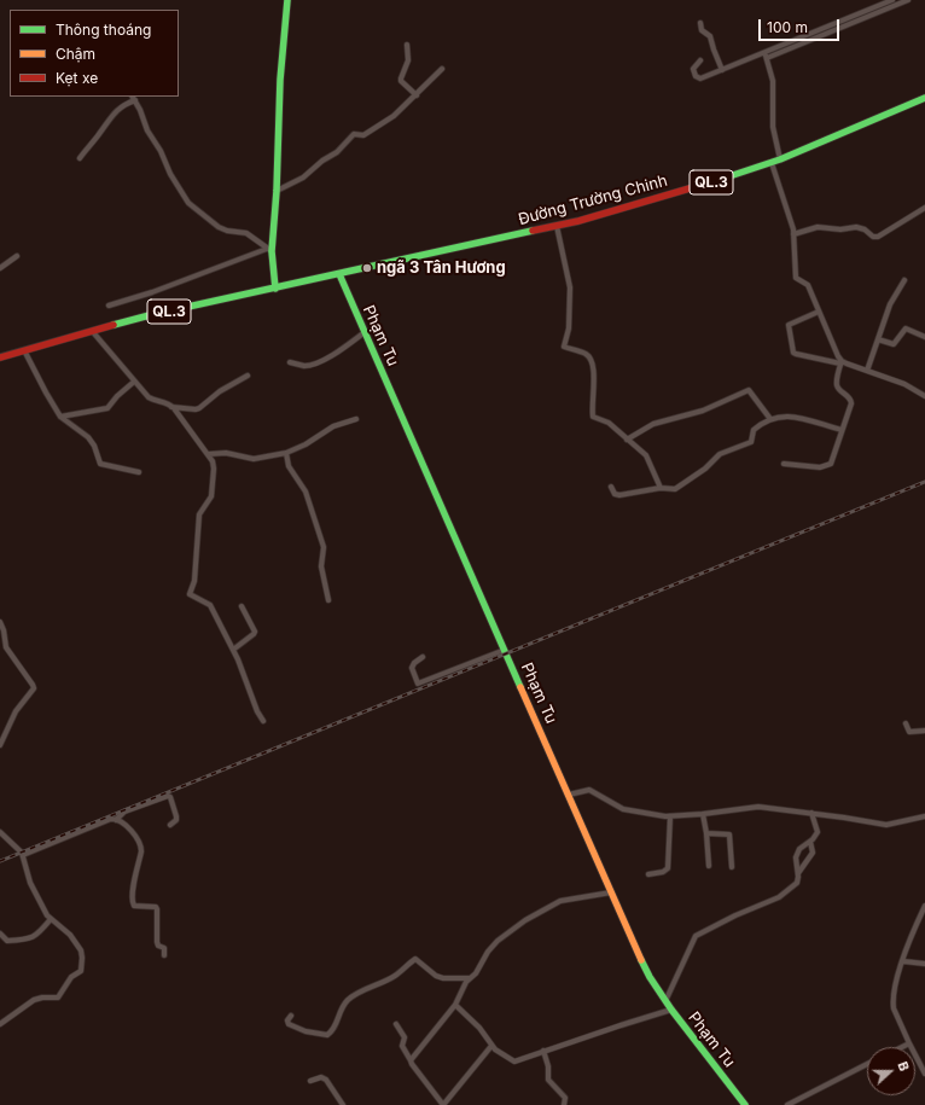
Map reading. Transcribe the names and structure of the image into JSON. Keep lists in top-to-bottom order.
{
  "streets": {
    "main road": ["QL.3", "Đường Trường Chinh", "Phạm Tu"]
  },
  "crossings": [
    ["QL.3", "Đường Trường Chinh"],
    ["QL.3", "Phạm Tu"],
    ["Đường Trường Chinh", "Phạm Tu"]
  ],
  "places": ["ngã 3 Tân Hương"],
  "legend": ["Thông thoáng", "Chậm", "Kẹt xe"],
  "scale_bar": "100 m",
  "north": "right"
}
